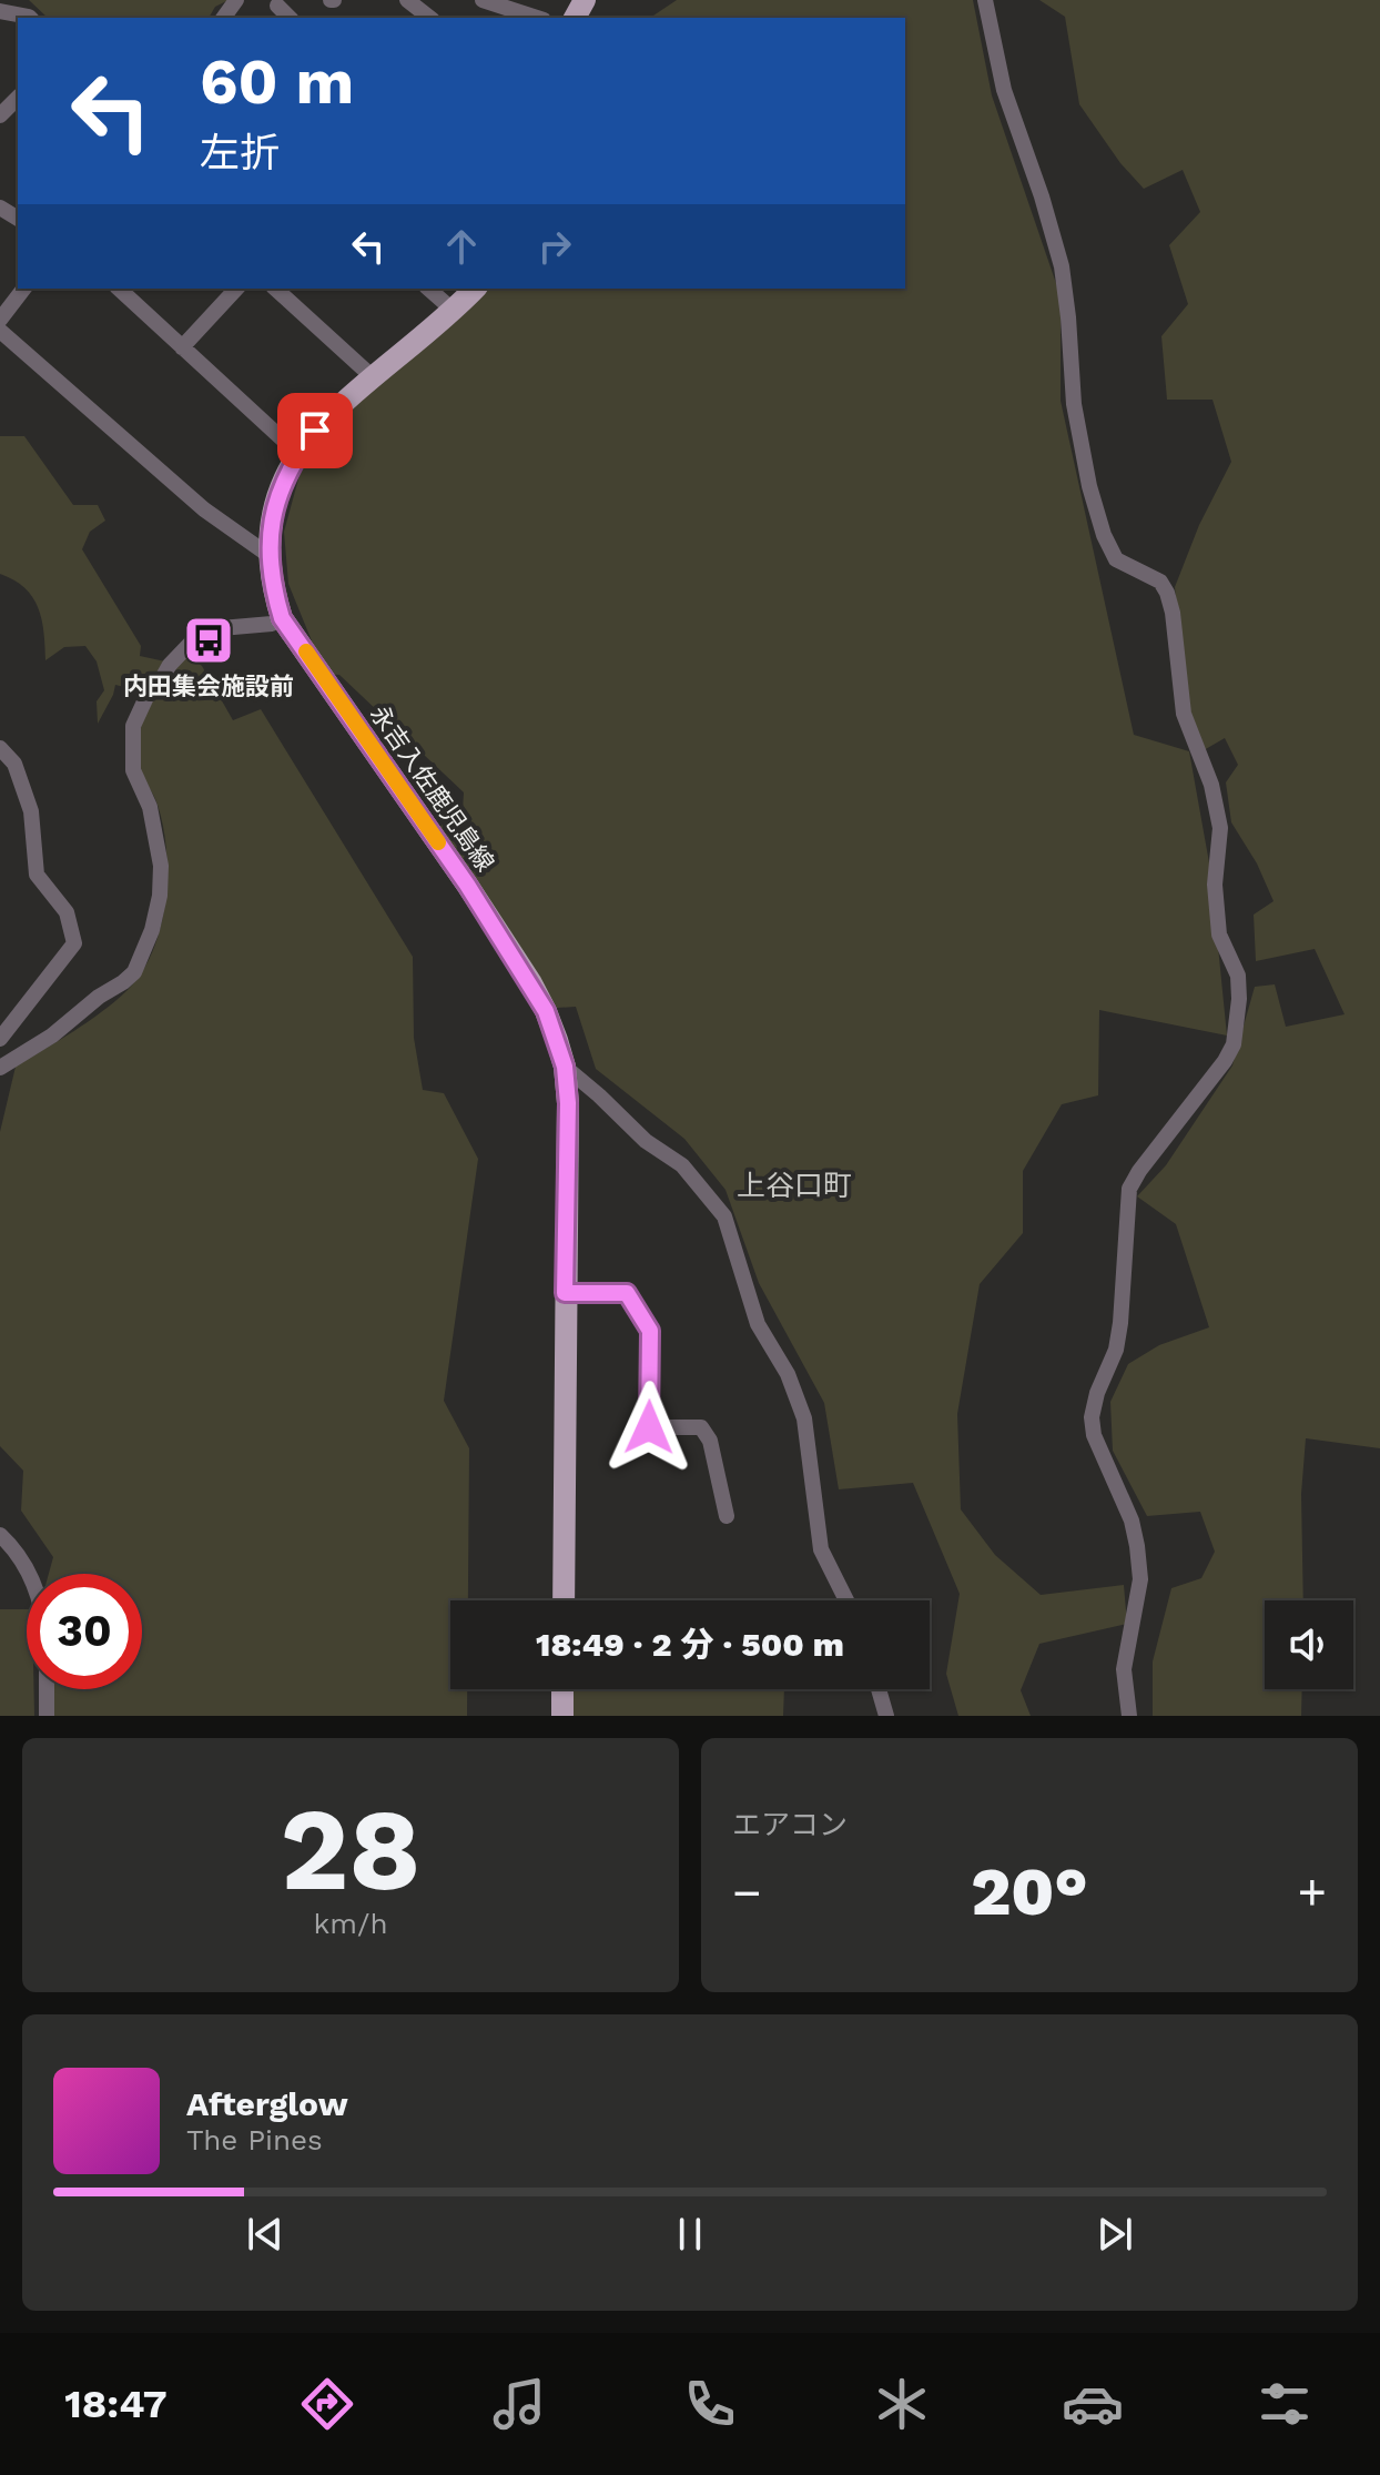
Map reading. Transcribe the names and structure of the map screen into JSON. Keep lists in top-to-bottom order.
{
  "streets": {
    "main road": ["永吉入佐鹿児島線"]
  },
  "districts": ["上谷口町"],
  "places": {
    "bus stop": ["内田集会施設前"]
  },
  "page": {
    "turn": ["60 m", "左折"],
    "limit": "30",
    "trip": "18:49 · 2 分 · 500 m",
    "tile": [
      ["28", "km/h"],
      "エアコン"
    ],
    "heat": ["−", "20°", "+"],
    "song": ["Afterglow", "The Pines"],
    "tabs": "18:47"
  }
}
